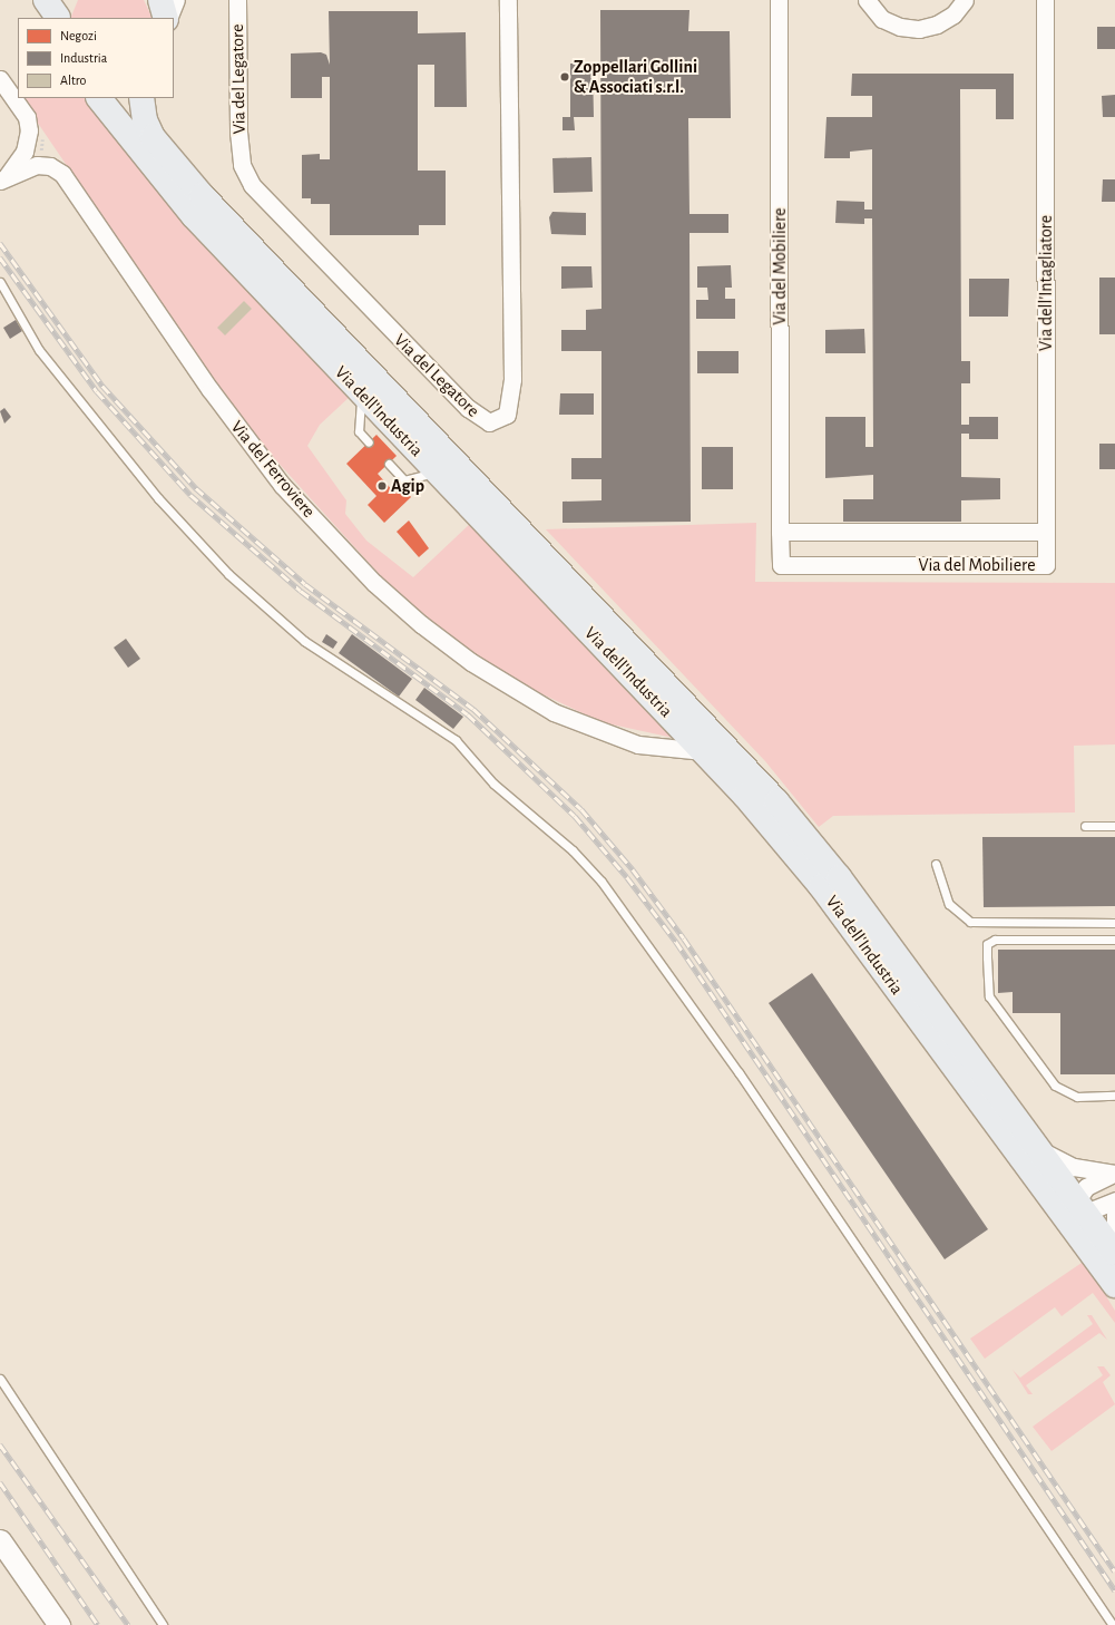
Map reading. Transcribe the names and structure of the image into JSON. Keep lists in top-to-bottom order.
{
  "streets": {
    "main road": ["Via dell'Industria"],
    "street": [
      "Via del Legatore",
      "Via del Mobiliere",
      "Via dell'Intagliatore",
      "Via del Ferroviere"
    ]
  },
  "crossings": [
    ["Via del Mobiliere", "Via dell'Intagliatore"],
    ["Via dell'Industria", "Via del Ferroviere"]
  ],
  "places": ["Zoppellari Gollini & Associati s.r.l.", "Agip"],
  "legend": ["Negozi", "Industria", "Altro"]
}
